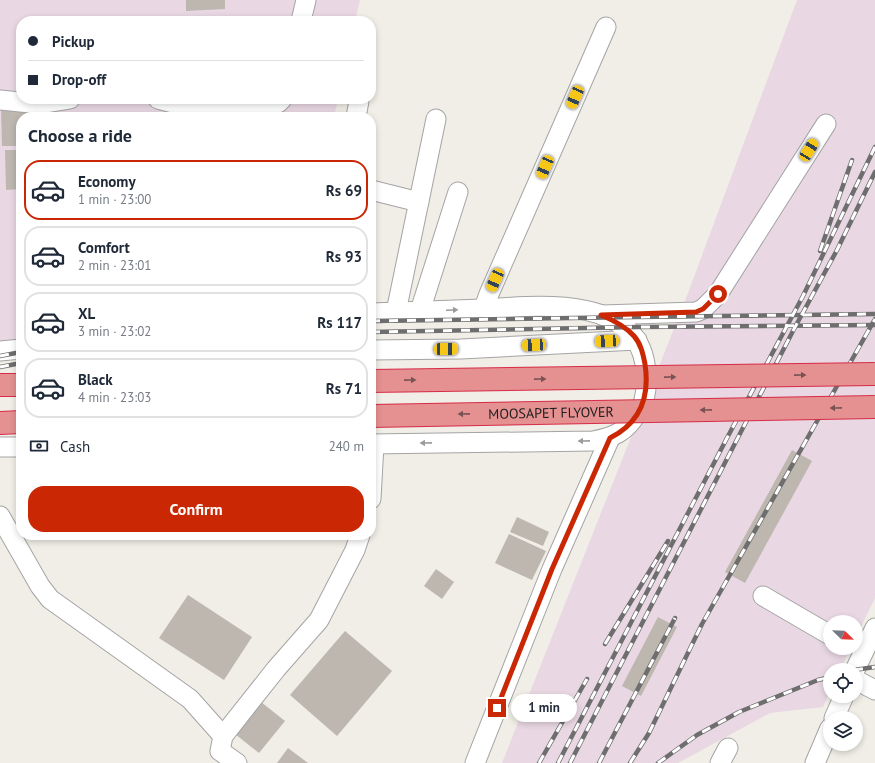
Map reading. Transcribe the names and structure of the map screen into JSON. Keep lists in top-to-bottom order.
{
  "streets": {
    "highway": ["MOOSAPET FLYOVER"]
  },
  "north": "bottom right",
  "page": {
    "banner": ["Pickup", "Drop-off"],
    "heading": "Choose a ride",
    "list": [
      {
        "name": "Economy",
        "note": "1 min · 23:00",
        "value": "Rs 69"
      },
      {
        "name": "Comfort",
        "note": "2 min · 23:01",
        "value": "Rs 93"
      },
      {
        "name": "XL",
        "note": "3 min · 23:02",
        "value": "Rs 117"
      },
      {
        "name": "Black",
        "note": "4 min · 23:03",
        "value": "Rs 71"
      }
    ],
    "pay": ["Cash", "240 m"],
    "buttons": "Confirm",
    "bubble": "1 min"
  }
}
